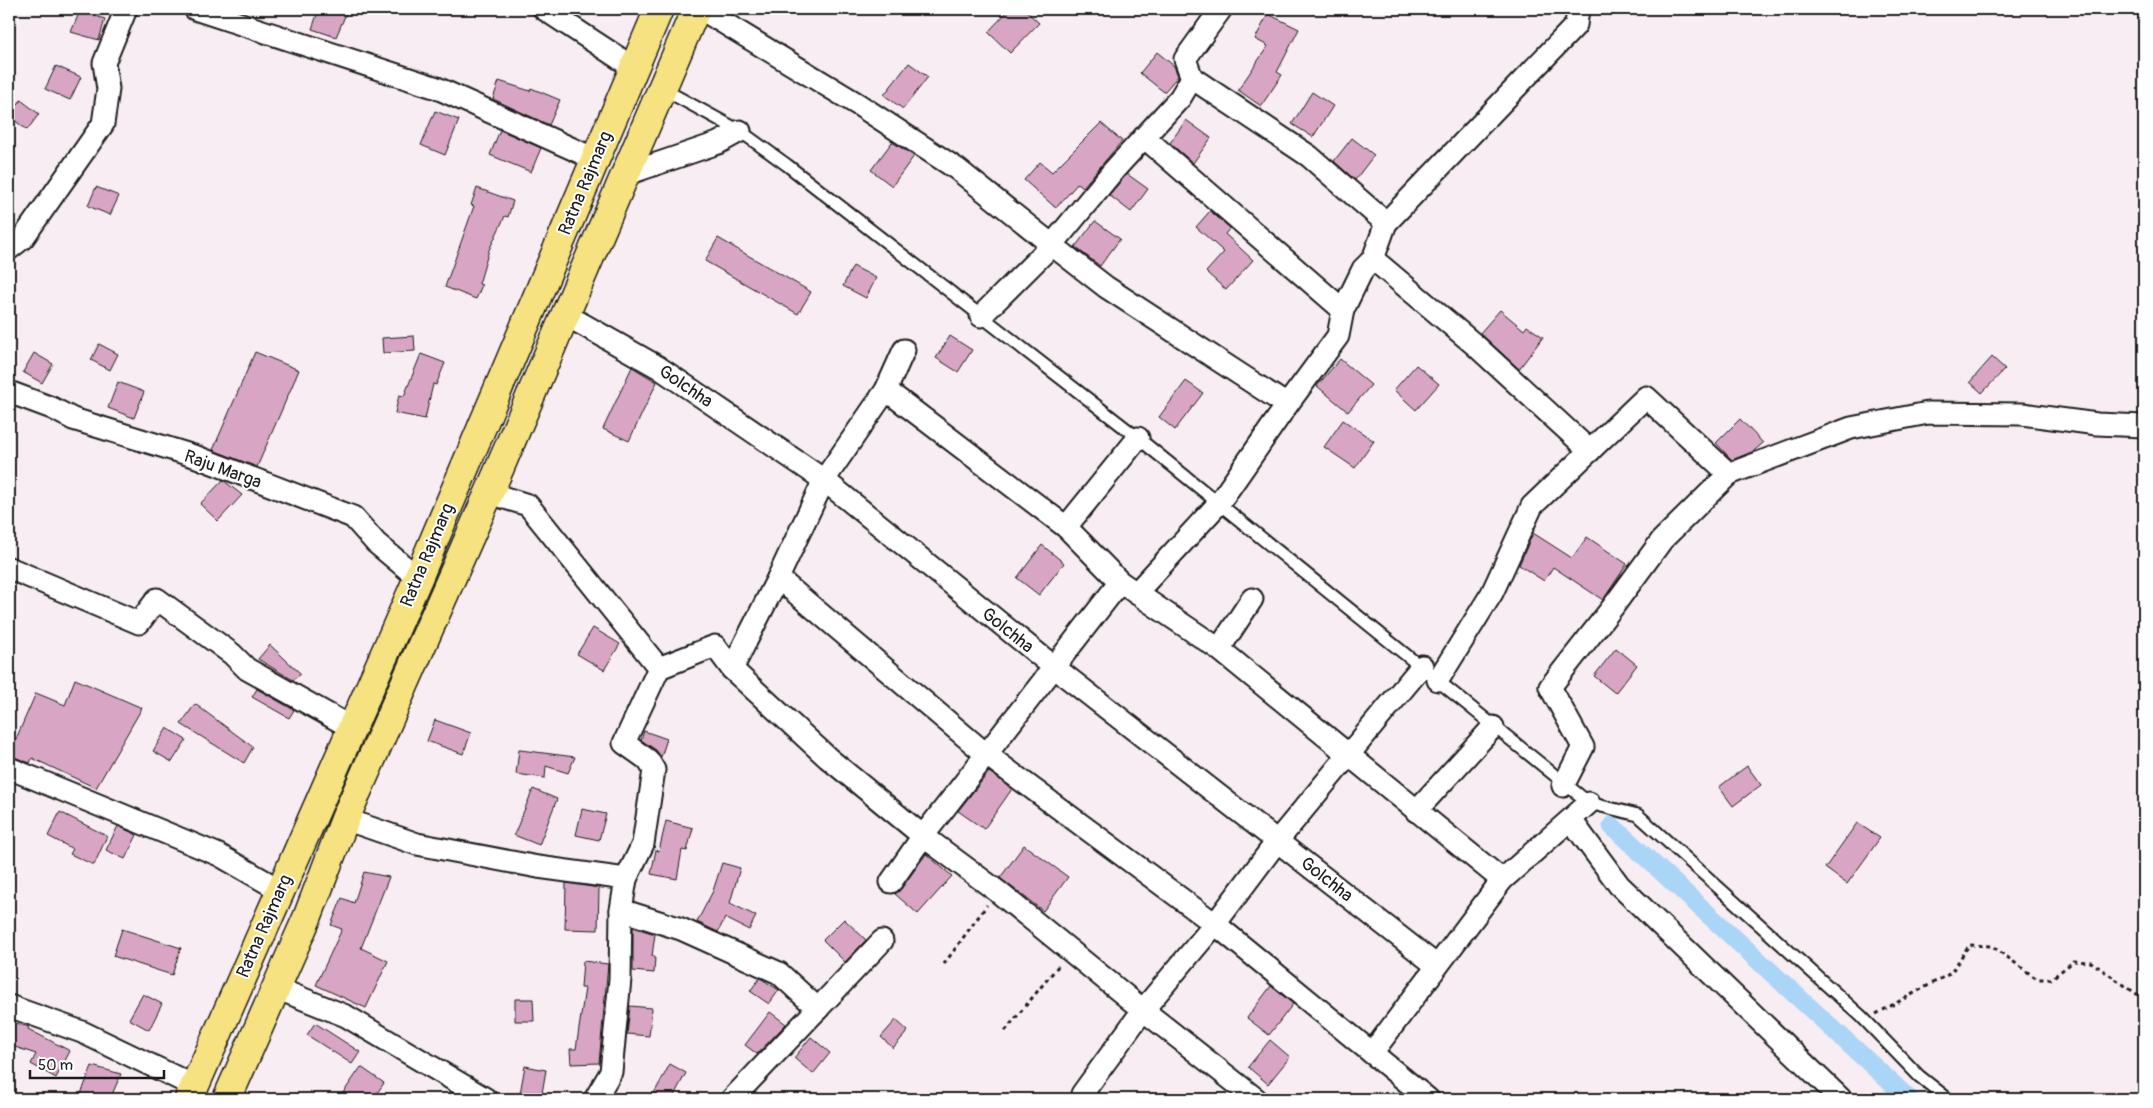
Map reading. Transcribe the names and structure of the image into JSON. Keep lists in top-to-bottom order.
{
  "streets": {
    "highway": ["Ratna Rajmarg"],
    "street": ["Golchha", "Raju Marga"]
  },
  "crossings": [
    ["Ratna Rajmarg", "Golchha"],
    ["Ratna Rajmarg", "Raju Marga"]
  ],
  "scale_bar": "50 m"
}
